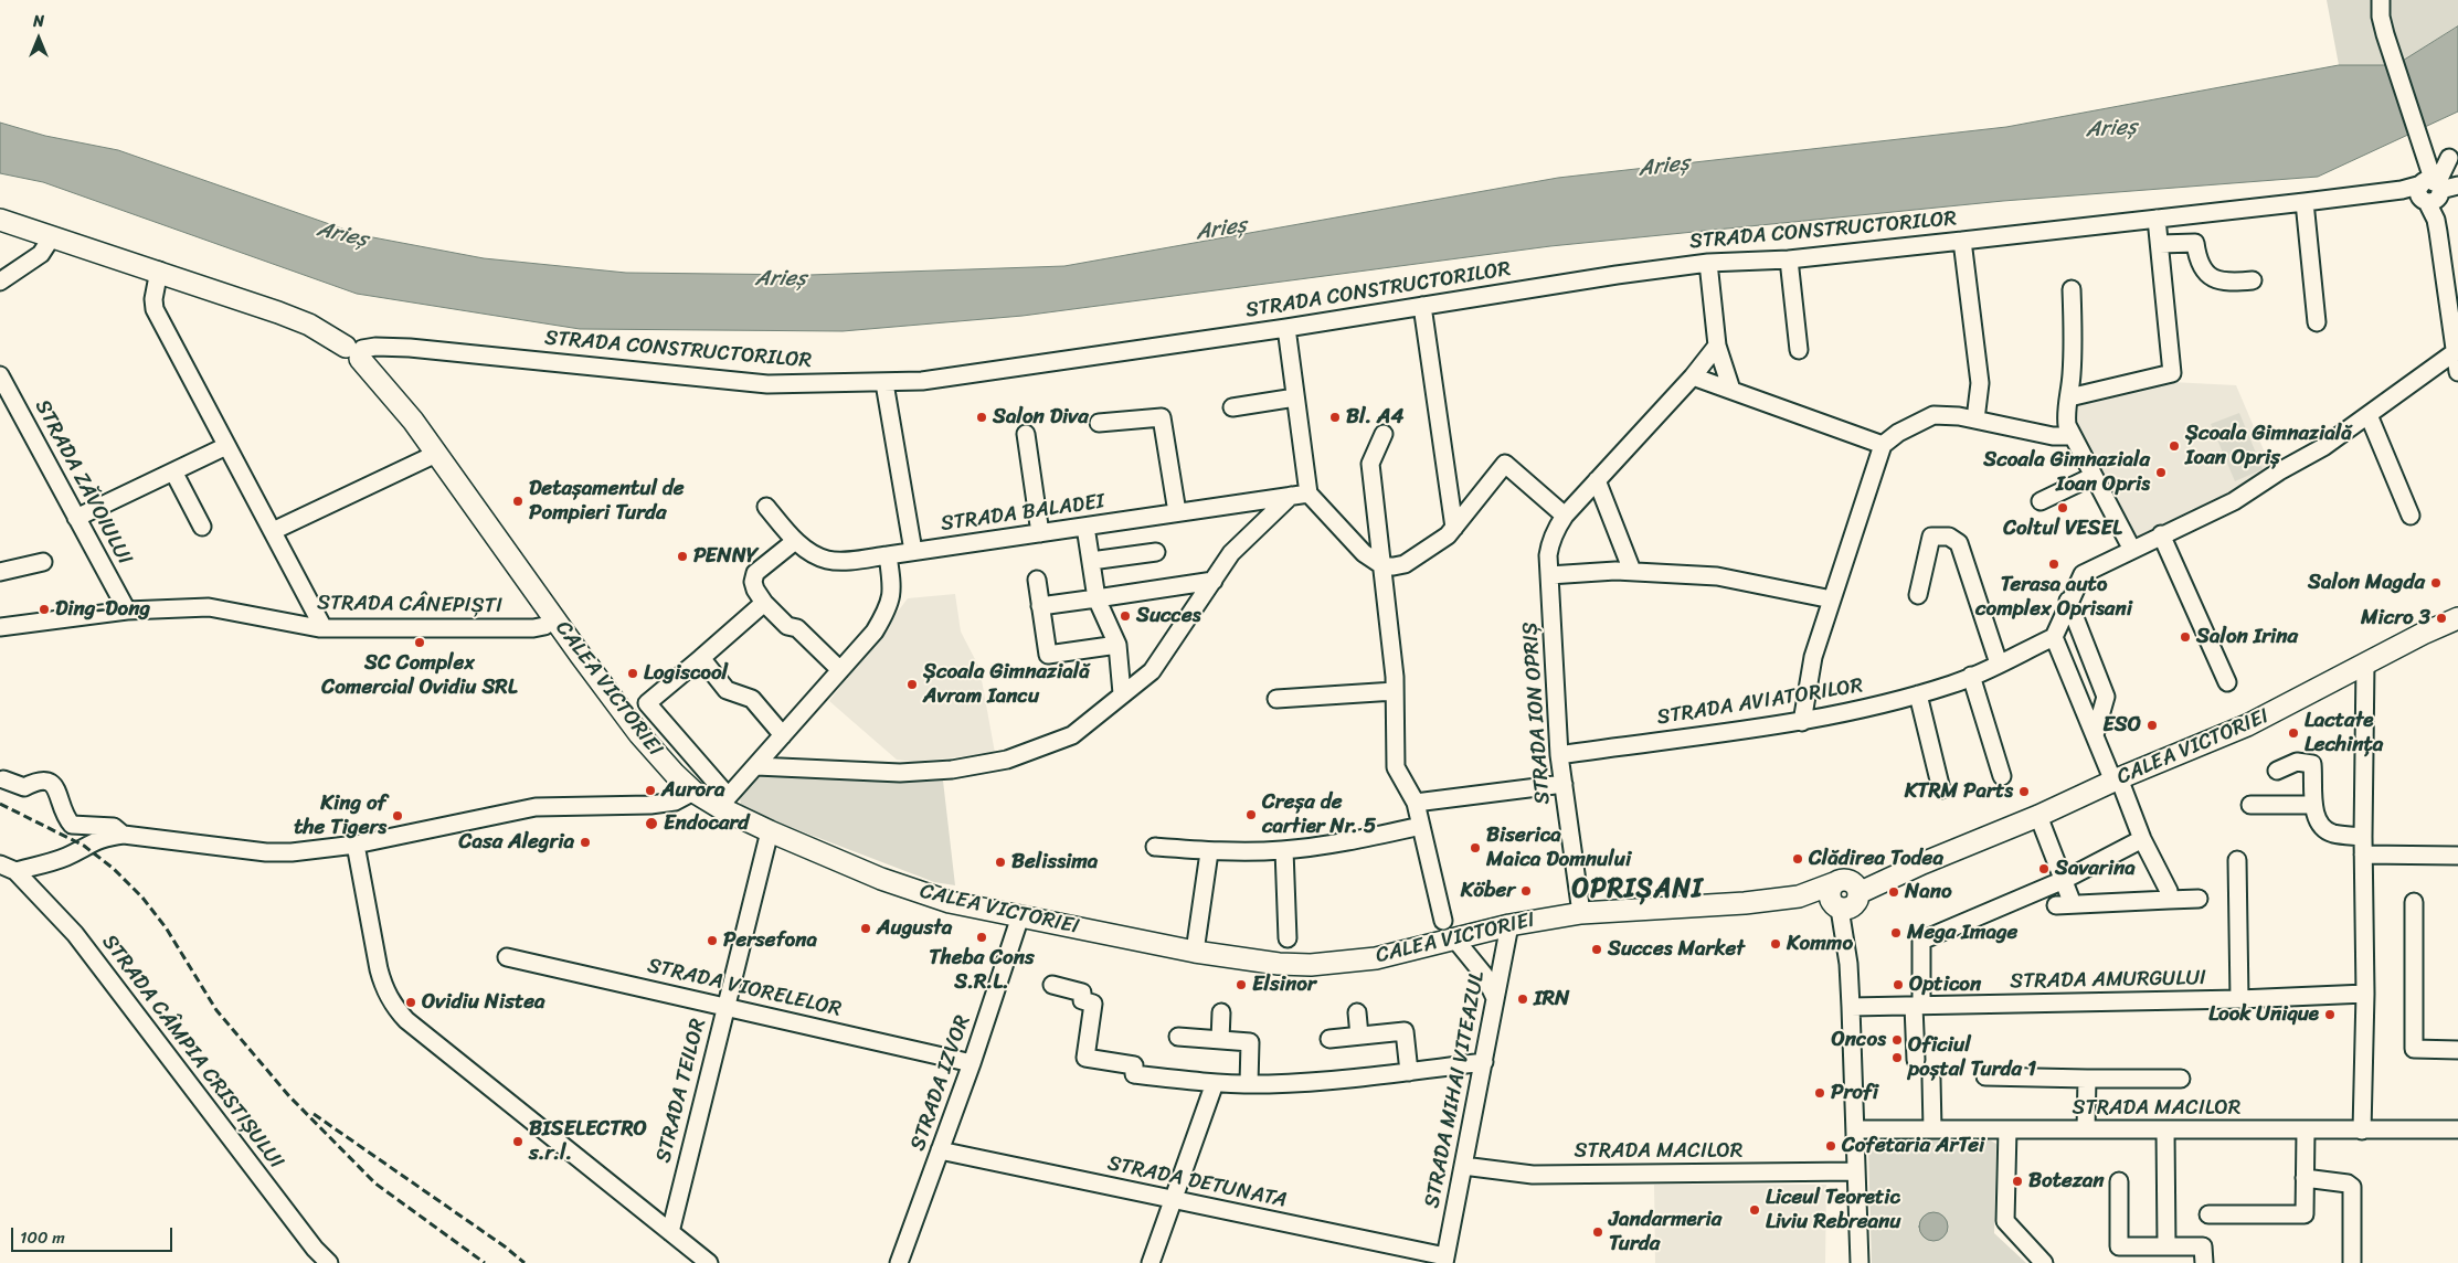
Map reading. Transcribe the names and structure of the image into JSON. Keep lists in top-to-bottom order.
{
  "streets": {
    "main road": ["CALEA VICTORIEI"],
    "street": [
      "STRADA CONSTRUCTORILOR",
      "STRADA ZĂVOIULUI",
      "STRADA BALADEI",
      "STRADA CÂNEPIȘTI",
      "STRADA AVIATORILOR",
      "STRADA ION OPRIȘ",
      "STRADA AMURGULUI",
      "STRADA VIORELELOR",
      "STRADA CÂMPIA CRISTIȘULUI",
      "STRADA IZVOR",
      "STRADA MIHAI VITEAZUL",
      "STRADA TEILOR",
      "STRADA MACILOR",
      "STRADA DETUNATA"
    ]
  },
  "crossings": [
    ["STRADA CONSTRUCTORILOR", "CALEA VICTORIEI"],
    ["STRADA ZĂVOIULUI", "STRADA CÂNEPIȘTI"],
    ["STRADA CÂNEPIȘTI", "CALEA VICTORIEI"],
    ["CALEA VICTORIEI", "STRADA ION OPRIȘ"],
    ["CALEA VICTORIEI", "STRADA IZVOR"],
    ["CALEA VICTORIEI", "STRADA MIHAI VITEAZUL"],
    ["CALEA VICTORIEI", "STRADA TEILOR"],
    ["STRADA AVIATORILOR", "STRADA ION OPRIȘ"],
    ["STRADA VIORELELOR", "STRADA IZVOR"],
    ["STRADA VIORELELOR", "STRADA TEILOR"],
    ["STRADA IZVOR", "STRADA DETUNATA"],
    ["STRADA MIHAI VITEAZUL", "STRADA MACILOR"],
    ["STRADA MIHAI VITEAZUL", "STRADA DETUNATA"]
  ],
  "districts": ["OPRIȘANI"],
  "water": ["Arieș"],
  "places": [
    "Salon Diva",
    "Bl. A4",
    "Școala Gimnazială Ioan Opriș",
    "Scoala Gimnaziala Ioan Opris",
    "Detașamentul de Pompieri Turda",
    "Coltul VESEL",
    "PENNY",
    "Terasa auto complex Oprisani",
    "Salon Magda",
    "Ding-Dong",
    "Succes",
    "Micro 3",
    "Salon Irina",
    "SC Complex Comercial Ovidiu SRL",
    "Logiscool",
    "Școala Gimnazială Avram Iancu",
    "ESO",
    "Lactate Lechința",
    "Aurora",
    "KTRM Parts",
    "Creșa de cartier Nr. 5",
    "King of the Tigers",
    "Endocard",
    "Casa Alegria",
    "Biserica Maica Domnului",
    "Clădirea Todea",
    "Belissima",
    "Savarina",
    "Köber",
    "Nano",
    "Augusta",
    "Mega Image",
    "Theba Cons S.R.L.",
    "Persefona",
    "Kommo",
    "Succes Market",
    "Elsinor",
    "Opticon",
    "IRN",
    "Ovidiu Nistea",
    "Look Unique",
    "Oncos",
    "Oficiul poștal Turda 1",
    "Profi",
    "BISELECTRO s.r.l.",
    "Cofetaria ArTei",
    "Botezan",
    "Liceul Teoretic Liviu Rebreanu",
    "Jandarmeria Turda"
  ],
  "scale_bar": "100 m",
  "north": "top"
}
